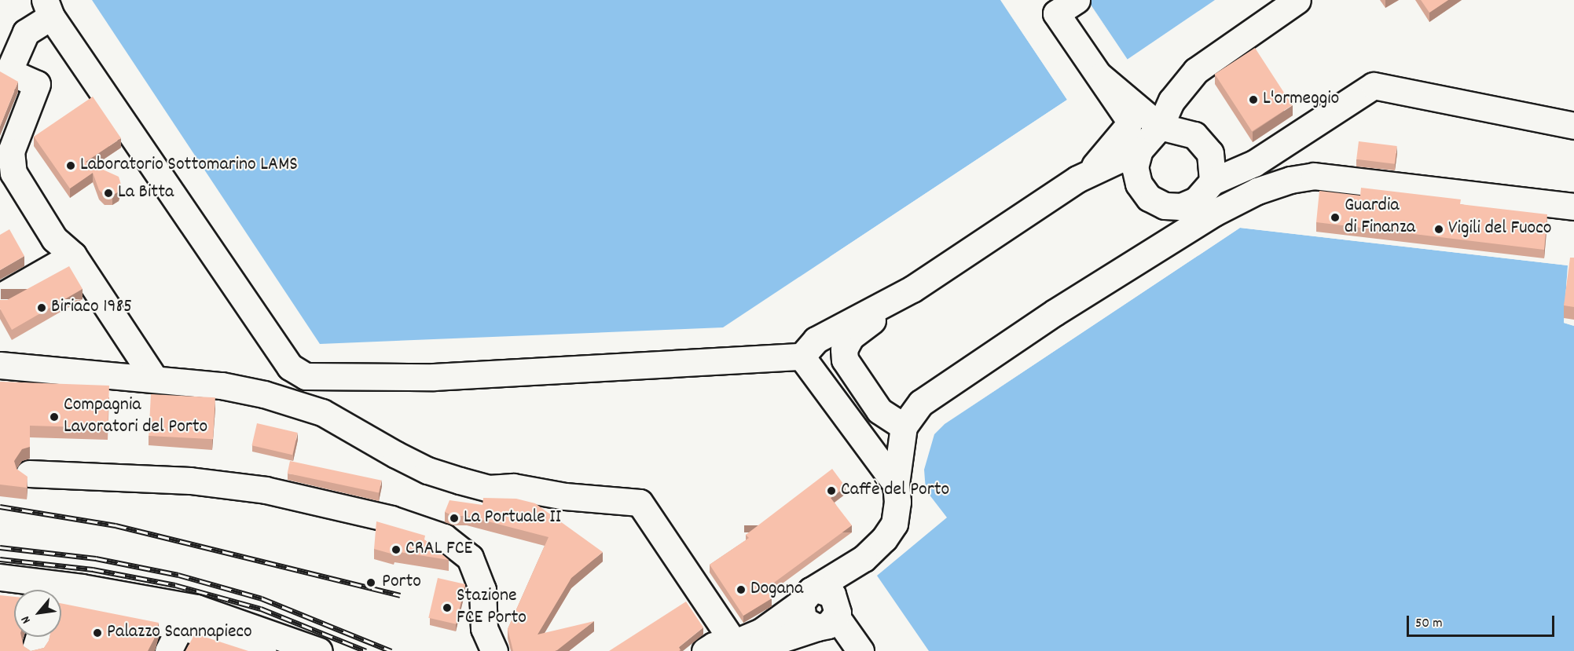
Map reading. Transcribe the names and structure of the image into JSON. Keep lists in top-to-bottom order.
{
  "places": [
    "L'ormeggio",
    "Laboratorio Sottomarino LAMS",
    "La Bitta",
    "Guardia di Finanza",
    "Vigili del Fuoco",
    "Biriaco 1985",
    "Compagnia Lavoratori del Porto",
    "Caffè del Porto",
    "La Portuale II",
    "CRAL FCE",
    "Porto",
    "Dogana",
    "Stazione FCE Porto",
    "Palazzo Scannapieco"
  ],
  "scale_bar": "50 m",
  "north": "bottom left"
}
